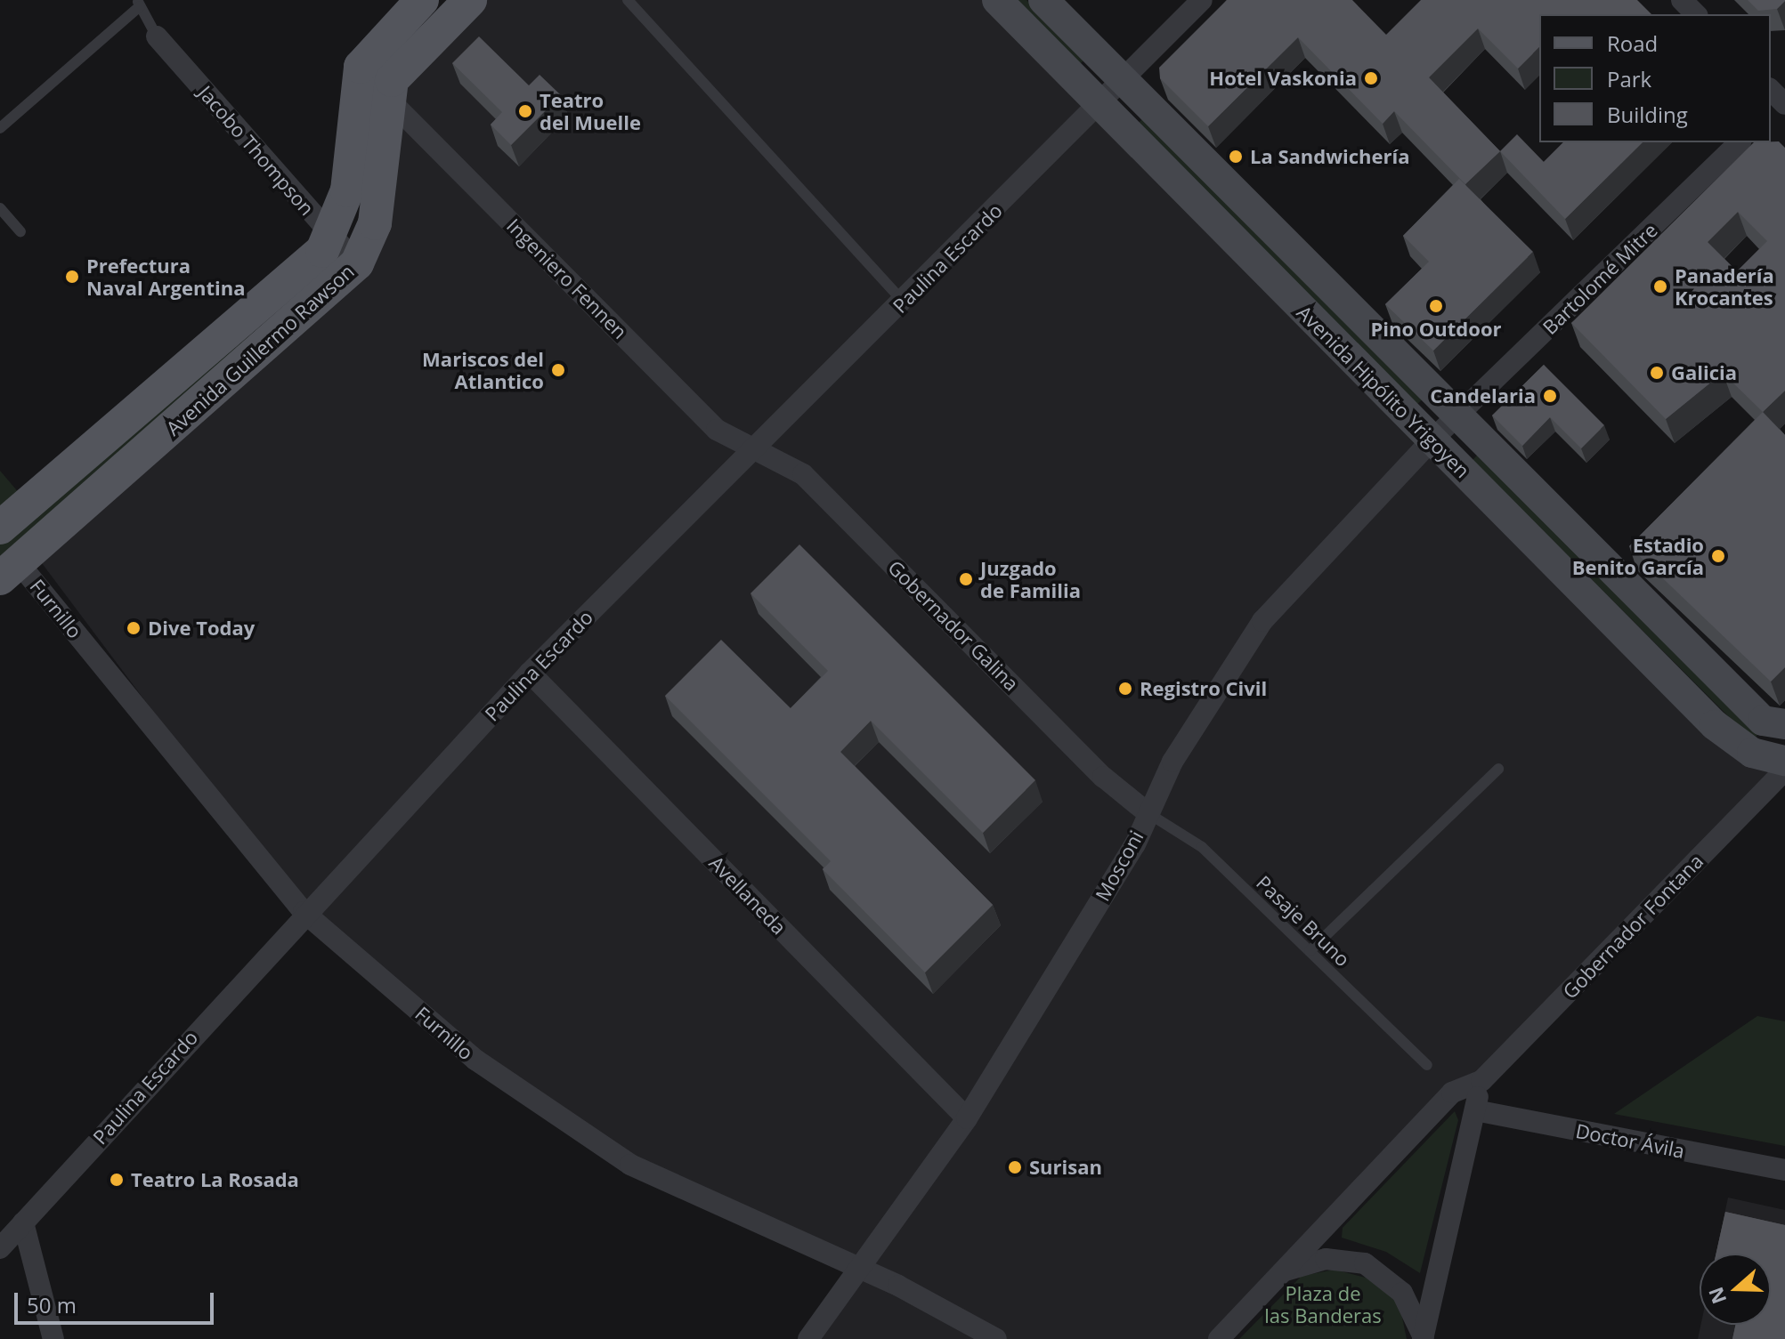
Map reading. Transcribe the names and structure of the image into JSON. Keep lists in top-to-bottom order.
{
  "streets": {
    "main road": ["Avenida Guillermo Rawson", "Avenida Hipólito Yrigoyen"],
    "street": [
      "Jacobo Thompson",
      "Paulina Escardo",
      "Ingeniero Fennen",
      "Bartolomé Mitre",
      "Furnillo",
      "Gobernador Galina",
      "Mosconi",
      "Avellaneda",
      "Gobernador Fontana",
      "Doctor Ávila"
    ],
    "lane": ["Pasaje Bruno"]
  },
  "crossings": [
    ["Jacobo Thompson", "Avenida Guillermo Rawson"],
    ["Paulina Escardo", "Ingeniero Fennen"],
    ["Paulina Escardo", "Avenida Hipólito Yrigoyen"],
    ["Paulina Escardo", "Furnillo"],
    ["Paulina Escardo", "Gobernador Galina"],
    ["Paulina Escardo", "Avellaneda"],
    ["Ingeniero Fennen", "Avenida Guillermo Rawson"],
    ["Ingeniero Fennen", "Gobernador Galina"],
    ["Bartolomé Mitre", "Avenida Hipólito Yrigoyen"],
    ["Bartolomé Mitre", "Mosconi"],
    ["Avenida Guillermo Rawson", "Furnillo"],
    ["Avenida Hipólito Yrigoyen", "Mosconi"],
    ["Furnillo", "Mosconi"],
    ["Gobernador Galina", "Mosconi"],
    ["Gobernador Galina", "Pasaje Bruno"],
    ["Mosconi", "Avellaneda"],
    ["Mosconi", "Pasaje Bruno"]
  ],
  "parks": ["Plaza de las Banderas"],
  "places": [
    "Hotel Vaskonia",
    "Teatro del Muelle",
    "La Sandwichería",
    "Prefectura Naval Argentina",
    "Panadería Krocantes",
    "Pino Outdoor",
    "Mariscos del Atlantico",
    "Galicia",
    "Candelaria",
    "Estadio Benito García",
    "Juzgado de Familia",
    "Dive Today",
    "Registro Civil",
    "Surisan",
    "Teatro La Rosada"
  ],
  "legend": ["Road", "Park", "Building"],
  "scale_bar": "50 m",
  "north": "left"
}
